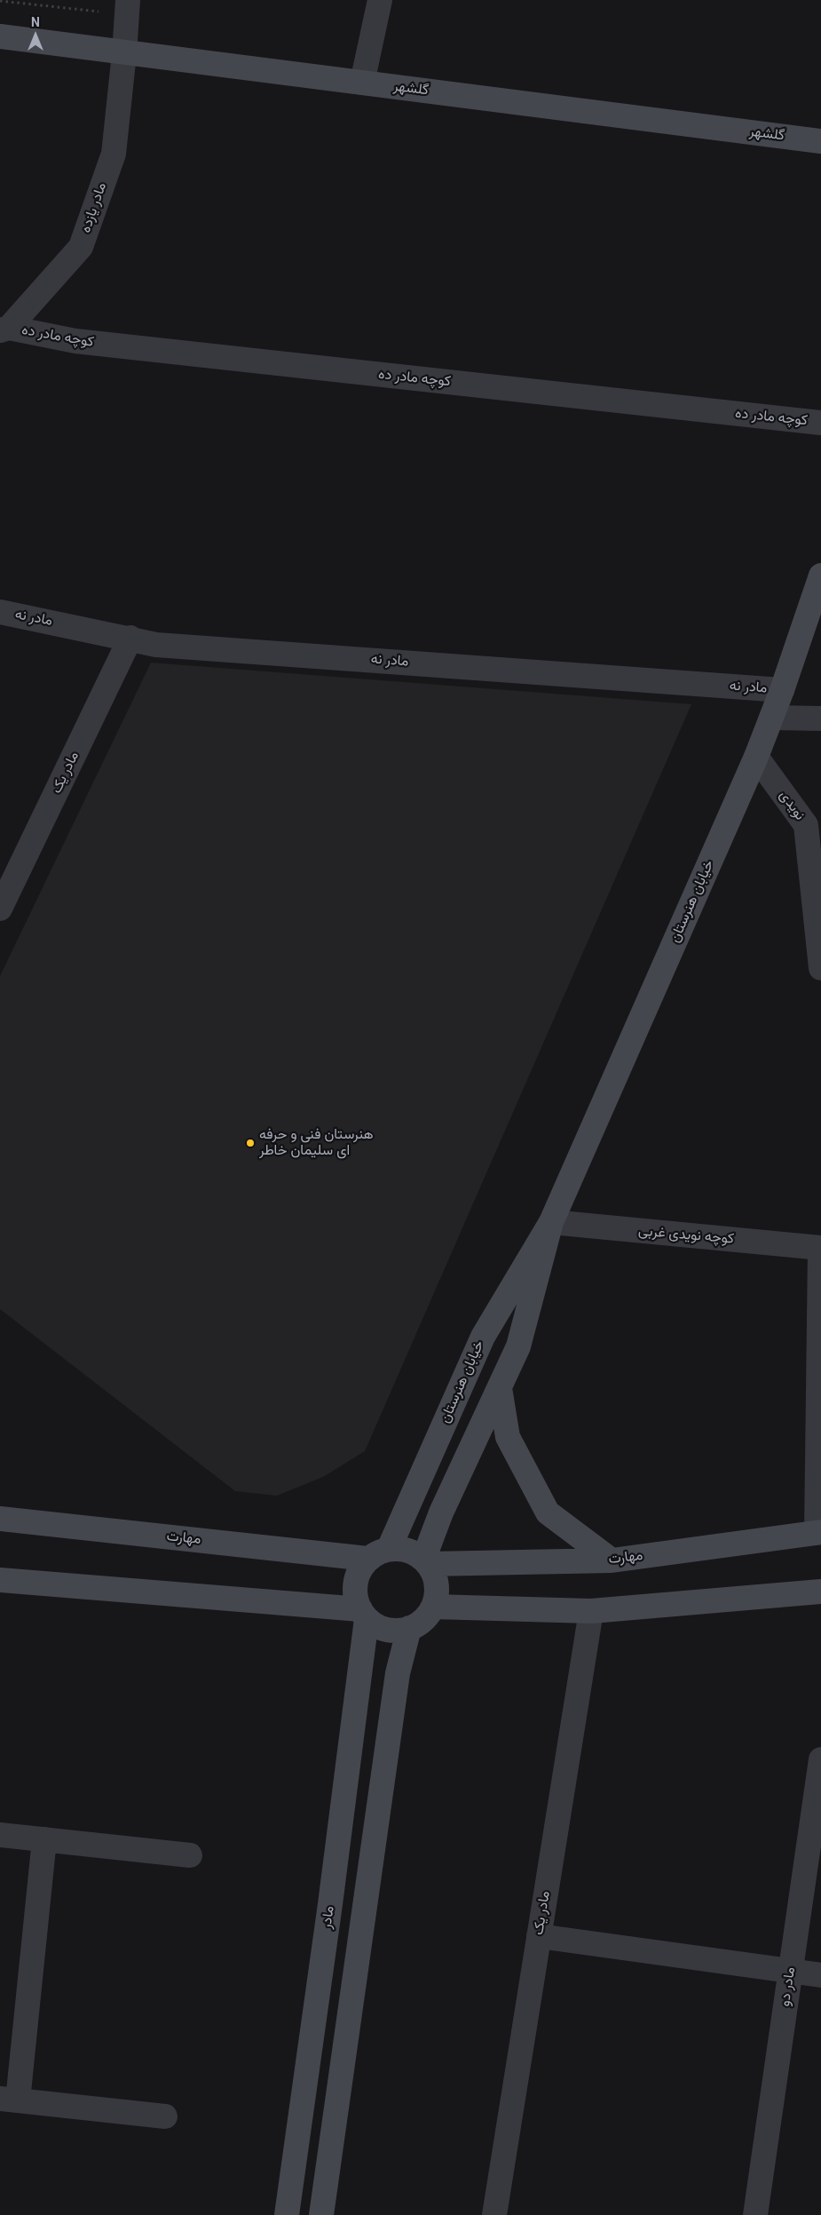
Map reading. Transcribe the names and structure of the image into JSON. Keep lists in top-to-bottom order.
{
  "streets": {
    "main road": [
      "گلشهر",
      "خیابان هنرستان",
      "مهارت",
      "مادر"
    ],
    "street": [
      "مادر یازده",
      "کوچه مادر ده",
      "مادر نه",
      "مادر یک",
      "نویدی",
      "کوچه نویدی غربی",
      "مادر دو"
    ]
  },
  "crossings": [
    ["گلشهر", "مادر یازده"],
    ["مادر یازده", "کوچه مادر ده"],
    ["مادر نه", "مادر یک"],
    ["مادر نه", "خیابان هنرستان"],
    ["نویدی", "خیابان هنرستان"],
    ["خیابان هنرستان", "کوچه نویدی غربی"],
    ["خیابان هنرستان", "مهارت"],
    ["خیابان هنرستان", "مادر"],
    ["مهارت", "مادر"]
  ],
  "places": ["هنرستان فنی و حرفه ای سلیمان خاطر"],
  "north": "top"
}
